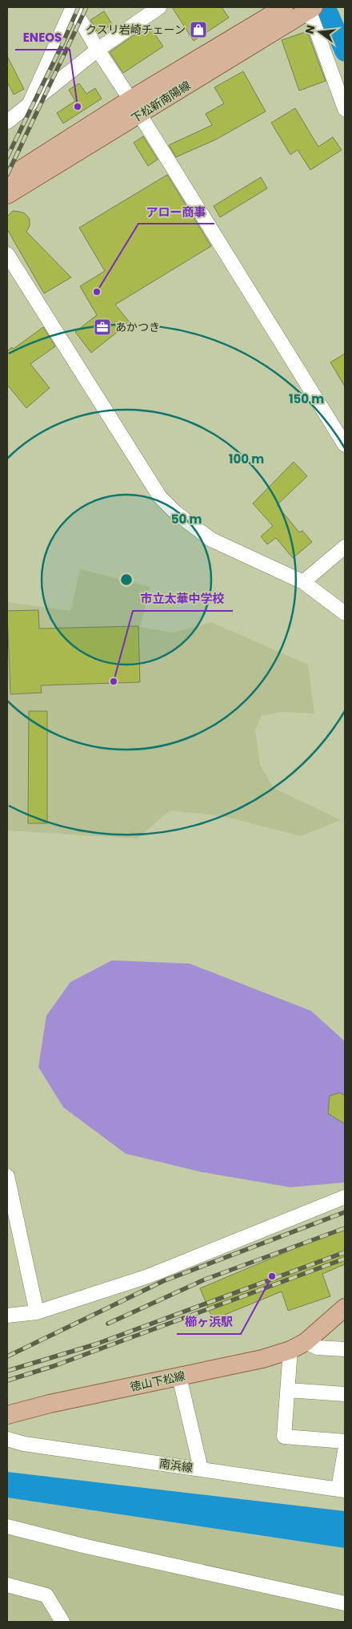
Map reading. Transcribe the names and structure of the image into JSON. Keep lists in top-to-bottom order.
{
  "streets": {
    "main road": ["下松新南陽線", "徳山下松線"],
    "street": ["南浜線"]
  },
  "places": {
    "shop": ["クスリ岩崎チェーン"],
    "other": [
      "ENEOS",
      "アロー商事",
      "市立太華中学校",
      "櫛ヶ浜駅"
    ],
    "office": ["あかつき"]
  },
  "north": "left",
  "rings": ["150 m", "100 m", "50 m"]
}
